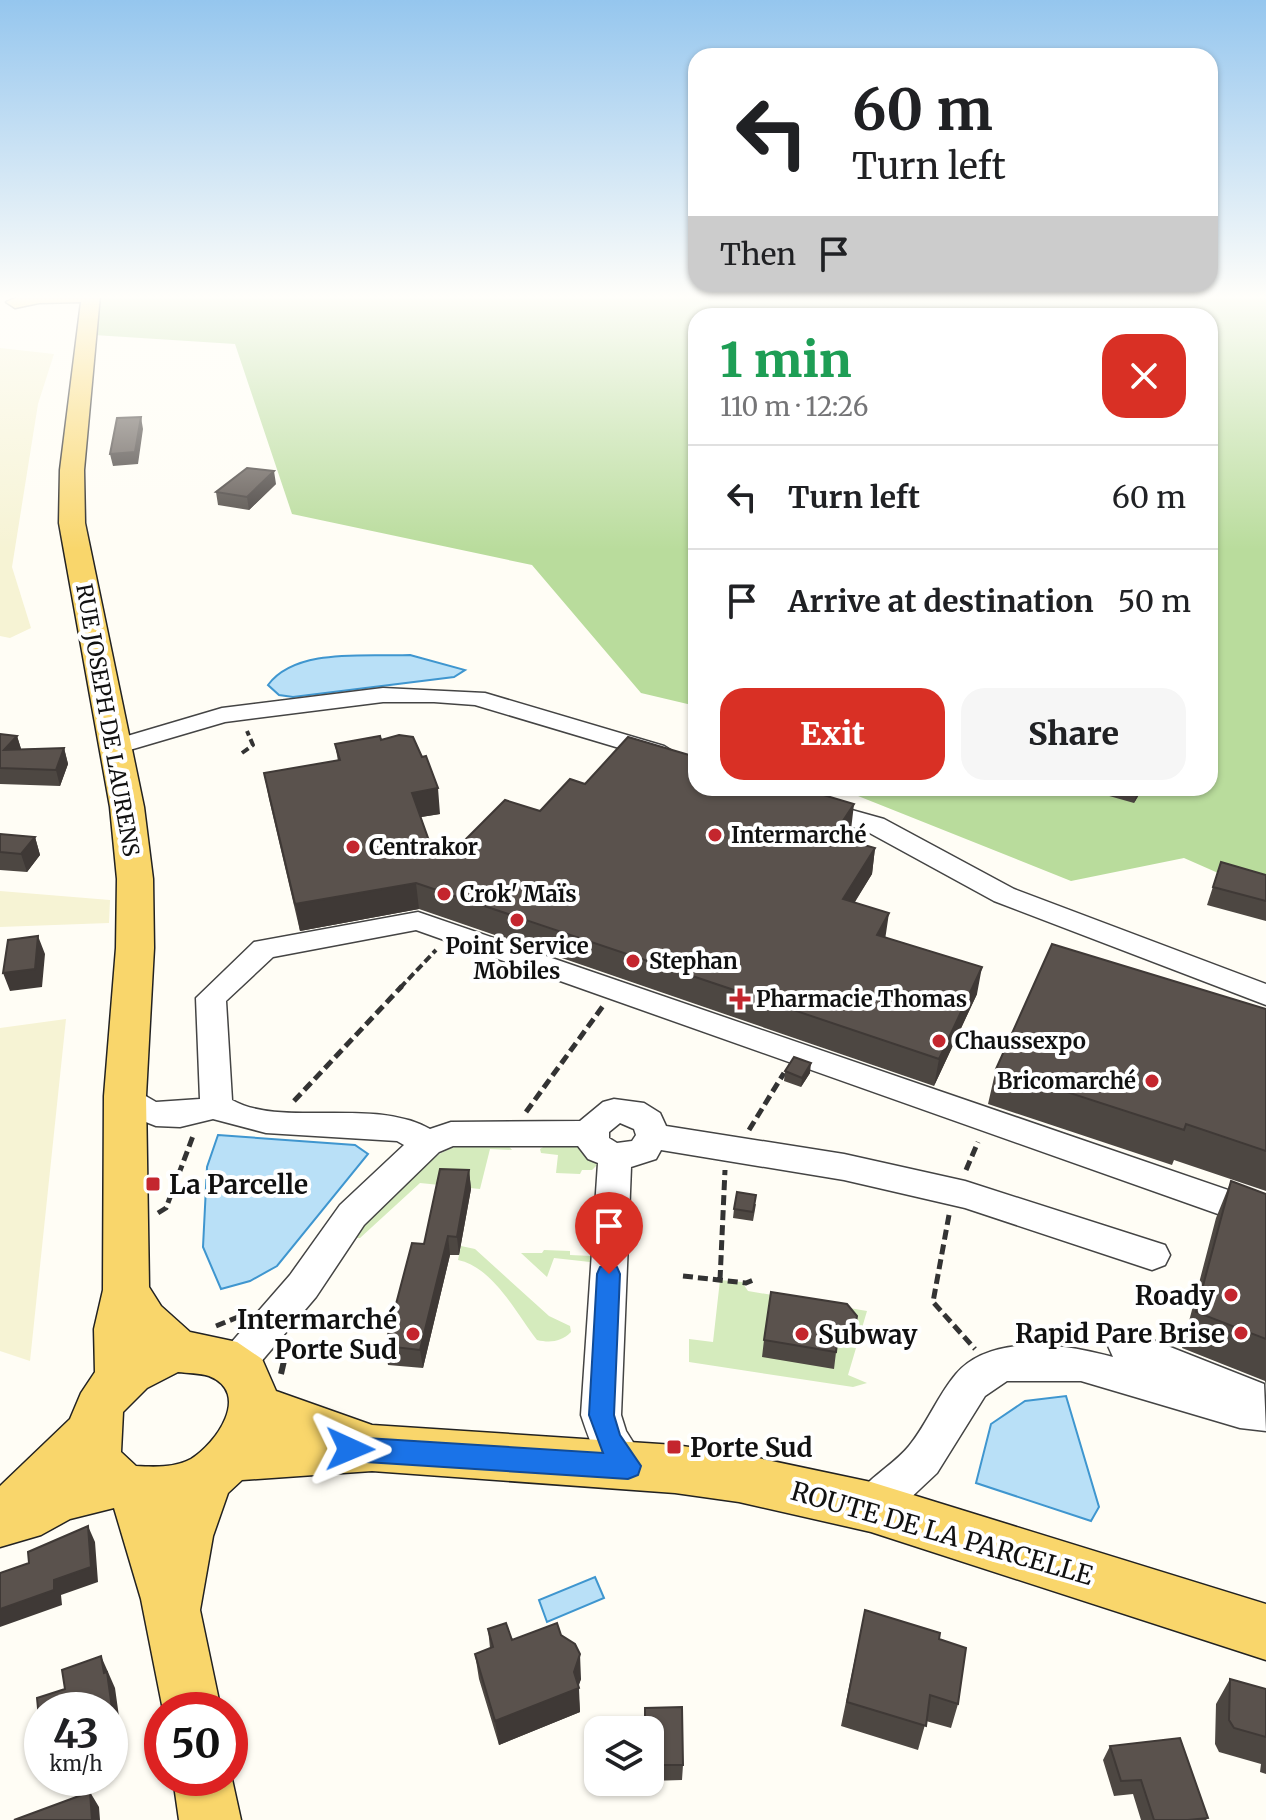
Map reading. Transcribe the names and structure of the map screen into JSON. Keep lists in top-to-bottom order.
{
  "streets": {
    "main road": ["RUE JOSEPH DE LAURENS", "ROUTE DE LA PARCELLE"]
  },
  "crossings": [
    ["RUE JOSEPH DE LAURENS", "ROUTE DE LA PARCELLE"]
  ],
  "places": {
    "other": [
      "Intermarché",
      "Centrakor",
      "Crok' Maïs",
      "Point Service Mobiles",
      "Stephan",
      "Chaussexpo",
      "Bricomarché",
      "Roady",
      "Rapid Pare Brise",
      "Intermarché Porte Sud",
      "Subway"
    ],
    "health": ["Pharmacie Thomas"],
    "transit": ["La Parcelle", "Porte Sud"]
  },
  "page": {
    "turn": ["60 m", "Turn left"],
    "then": "Then",
    "heading": ["1 min", "110 m · 12:26"],
    "list": [
      {
        "name": "Turn left",
        "value": "60 m"
      },
      {
        "name": "Arrive at destination",
        "value": "50 m"
      }
    ],
    "buttons": ["Exit", "Share"],
    "speed": "43 km/h",
    "limit": "50"
  }
}
